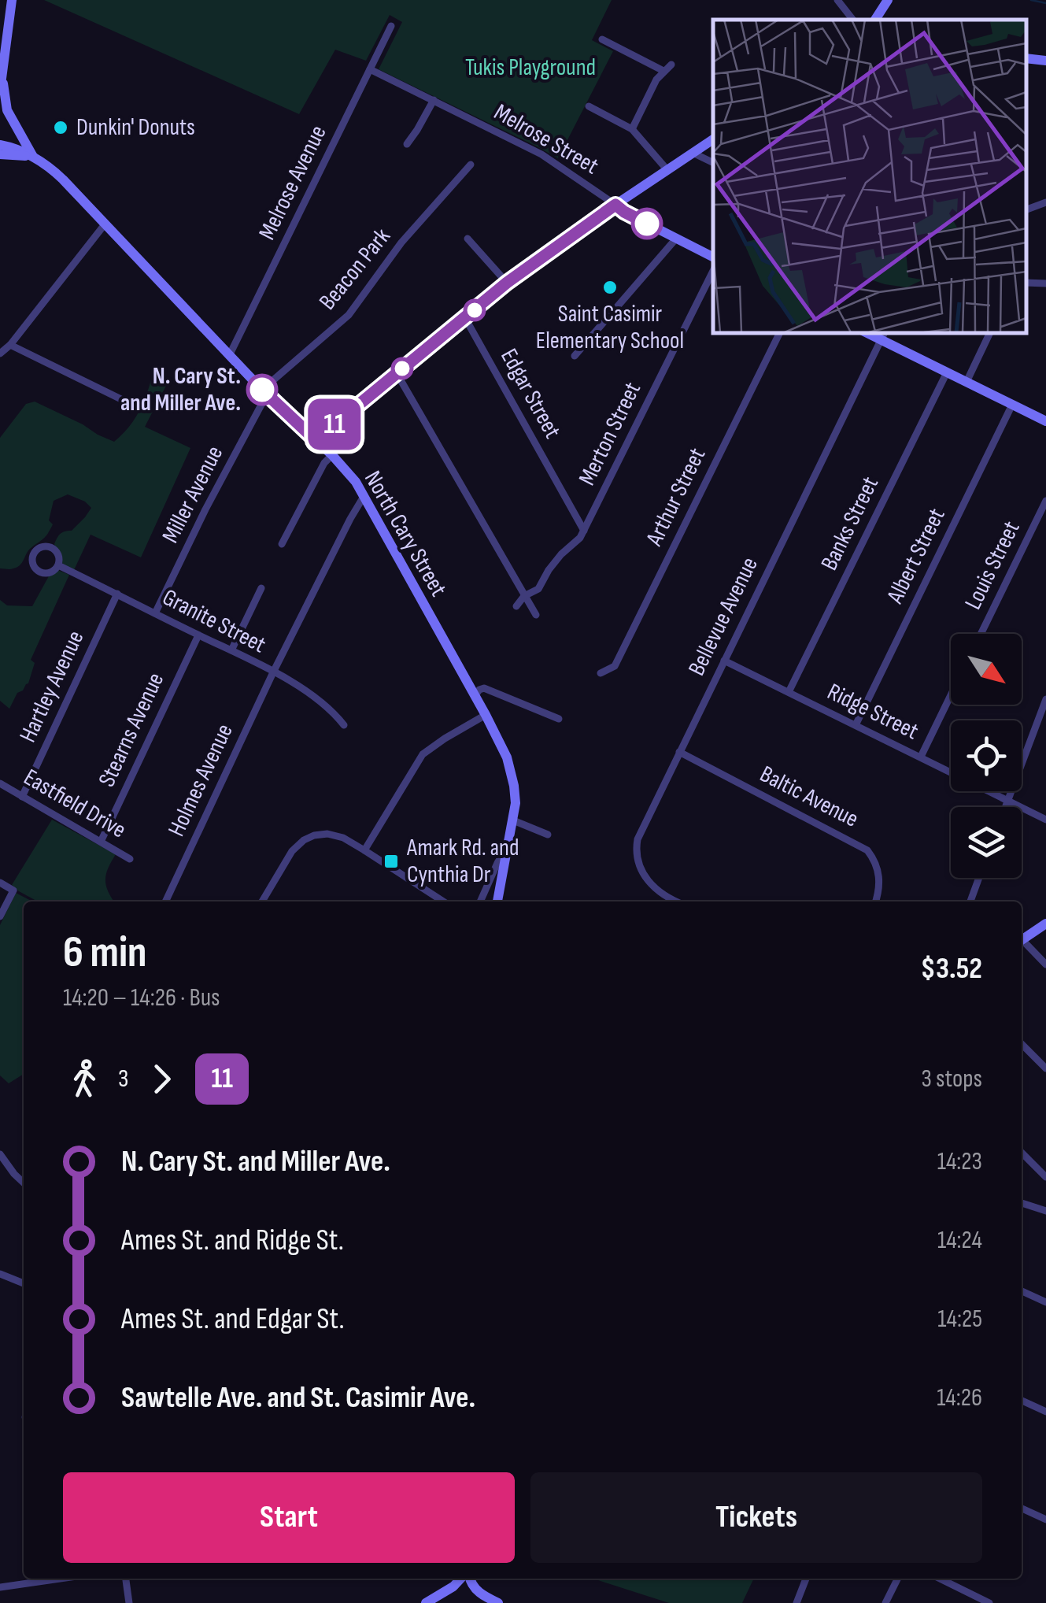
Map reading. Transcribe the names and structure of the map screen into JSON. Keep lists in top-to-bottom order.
{
  "streets": {
    "street": [
      "Melrose Street",
      "Melrose Avenue",
      "Beacon Park",
      "Edgar Street",
      "Merton Street",
      "Miller Avenue",
      "Arthur Street",
      "Banks Street",
      "North Cary Street",
      "Albert Street",
      "Louis Street",
      "Bellevue Avenue",
      "Granite Street",
      "Hartley Avenue",
      "Ridge Street",
      "Stearns Avenue",
      "Holmes Avenue",
      "Baltic Avenue",
      "Eastfield Drive"
    ]
  },
  "crossings": [
    ["Melrose Street", "Melrose Avenue"],
    ["Melrose Avenue", "North Cary Street"],
    ["Beacon Park", "Miller Avenue"],
    ["Beacon Park", "North Cary Street"],
    ["Edgar Street", "Merton Street"],
    ["Miller Avenue", "North Cary Street"],
    ["Miller Avenue", "Granite Street"],
    ["Banks Street", "Ridge Street"],
    ["North Cary Street", "Holmes Avenue"],
    ["Albert Street", "Ridge Street"],
    ["Bellevue Avenue", "Ridge Street"],
    ["Bellevue Avenue", "Baltic Avenue"],
    ["Granite Street", "Hartley Avenue"],
    ["Granite Street", "Stearns Avenue"],
    ["Granite Street", "Holmes Avenue"],
    ["Hartley Avenue", "Eastfield Drive"],
    ["Stearns Avenue", "Eastfield Drive"]
  ],
  "parks": ["Tukis Playground"],
  "places": {
    "other": ["Dunkin' Donuts", "Saint Casimir Elementary School", "N. Cary St. and Miller Ave."],
    "transit": ["Amark Rd. and Cynthia Dr"]
  },
  "lines": ["bus line 11"],
  "north": "bottom right",
  "page": {
    "on_map": "11",
    "heading": ["6 min", "14:20 – 14:26 · Bus", "$3.52"],
    "legs": ["3", "11", "3 stops"],
    "list": [
      {
        "name": "N. Cary St. and Miller Ave.",
        "value": "14:23"
      },
      {
        "name": "Ames St. and Ridge St.",
        "value": "14:24"
      },
      {
        "name": "Ames St. and Edgar St.",
        "value": "14:25"
      },
      {
        "name": "Sawtelle Ave. and St. Casimir Ave.",
        "value": "14:26"
      }
    ],
    "buttons": ["Start", "Tickets"]
  }
}
